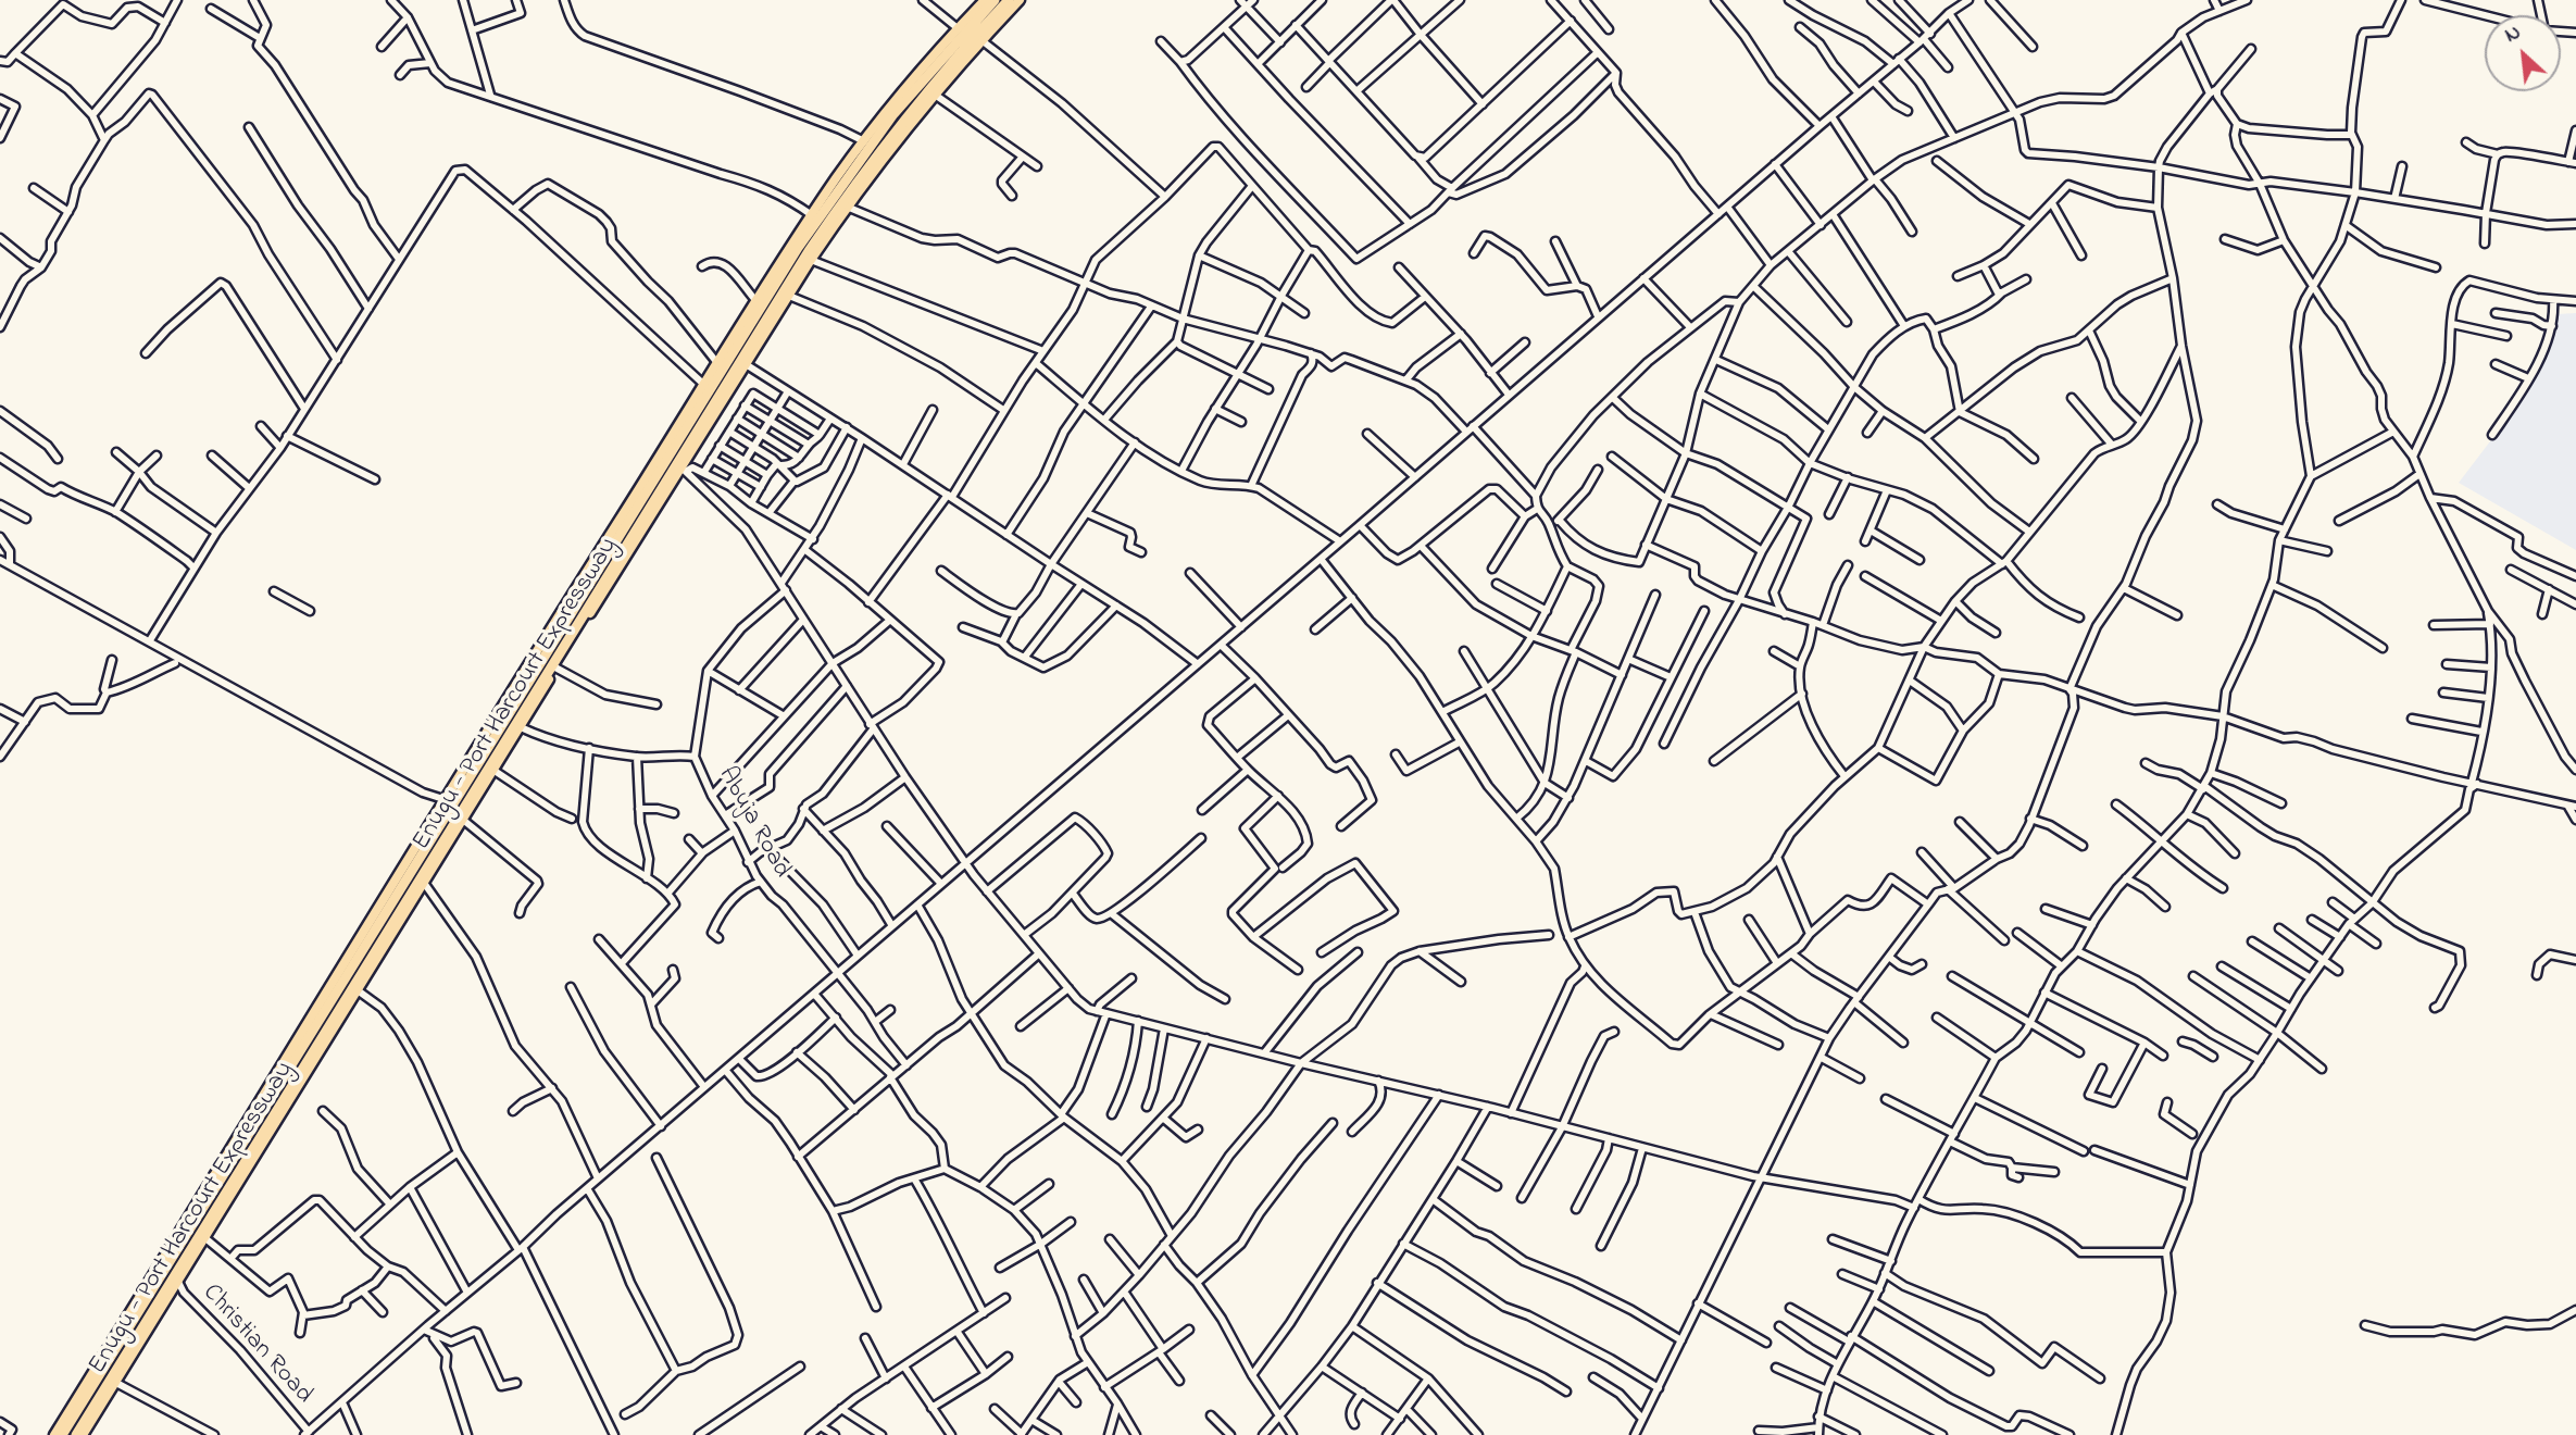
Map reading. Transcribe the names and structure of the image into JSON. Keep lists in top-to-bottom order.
{
  "streets": {
    "highway": ["Enugu - Port Harcourt Expressway"],
    "street": ["Abuja Road", "Christian Road"]
  },
  "crossings": [
    ["Enugu - Port Harcourt Expressway", "Abuja Road"],
    ["Enugu - Port Harcourt Expressway", "Christian Road"]
  ],
  "north": "top left"
}
